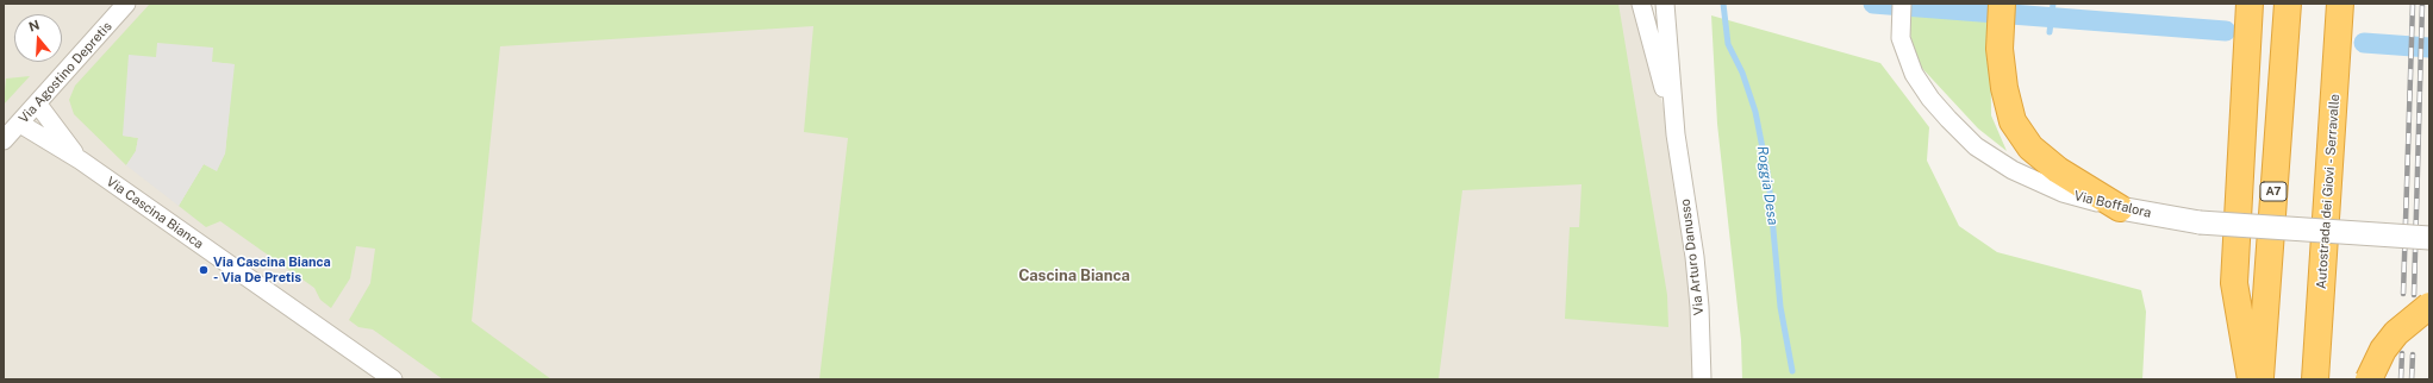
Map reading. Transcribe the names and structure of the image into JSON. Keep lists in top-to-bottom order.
{
  "streets": {
    "highway": ["A7", "Autostrada dei Giovi - Serravalle"],
    "street": [
      "Via Agostino Depretis",
      "Via Boffalora",
      "Via Cascina Bianca",
      "Via Arturo Danusso"
    ]
  },
  "crossings": [
    ["Via Agostino Depretis", "Via Cascina Bianca"]
  ],
  "districts": ["Cascina Bianca"],
  "water": ["Roggia Desa"],
  "places": ["Via Cascina Bianca - Via De Pretis"],
  "north": "top"
}
